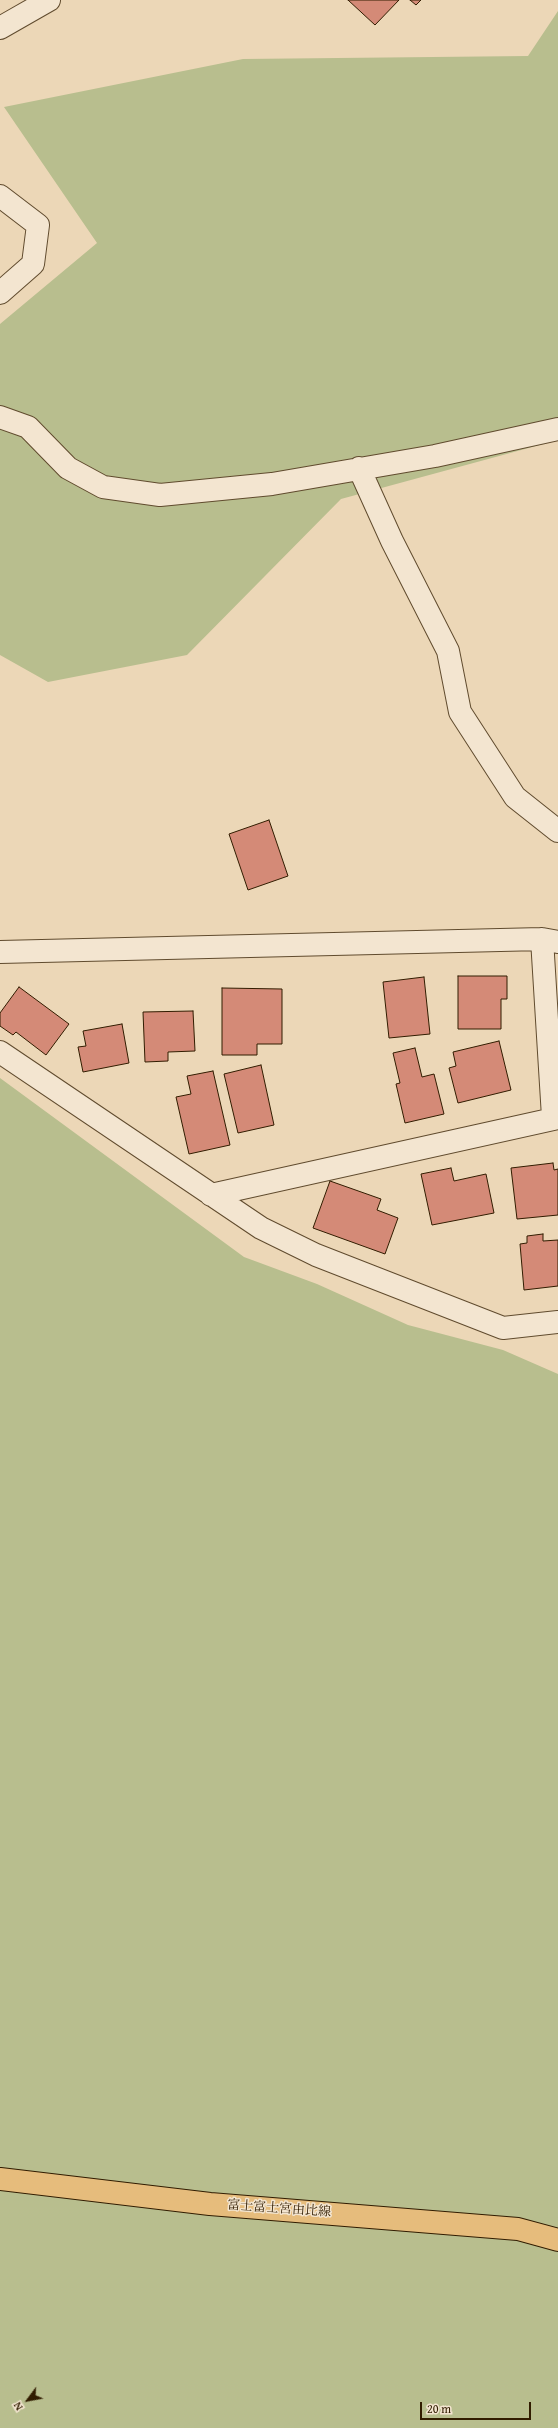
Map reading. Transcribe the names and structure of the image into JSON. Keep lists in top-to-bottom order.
{
  "streets": {
    "main road": ["富士富士宮由比線"]
  },
  "scale_bar": "20 m",
  "north": "bottom left"
}
